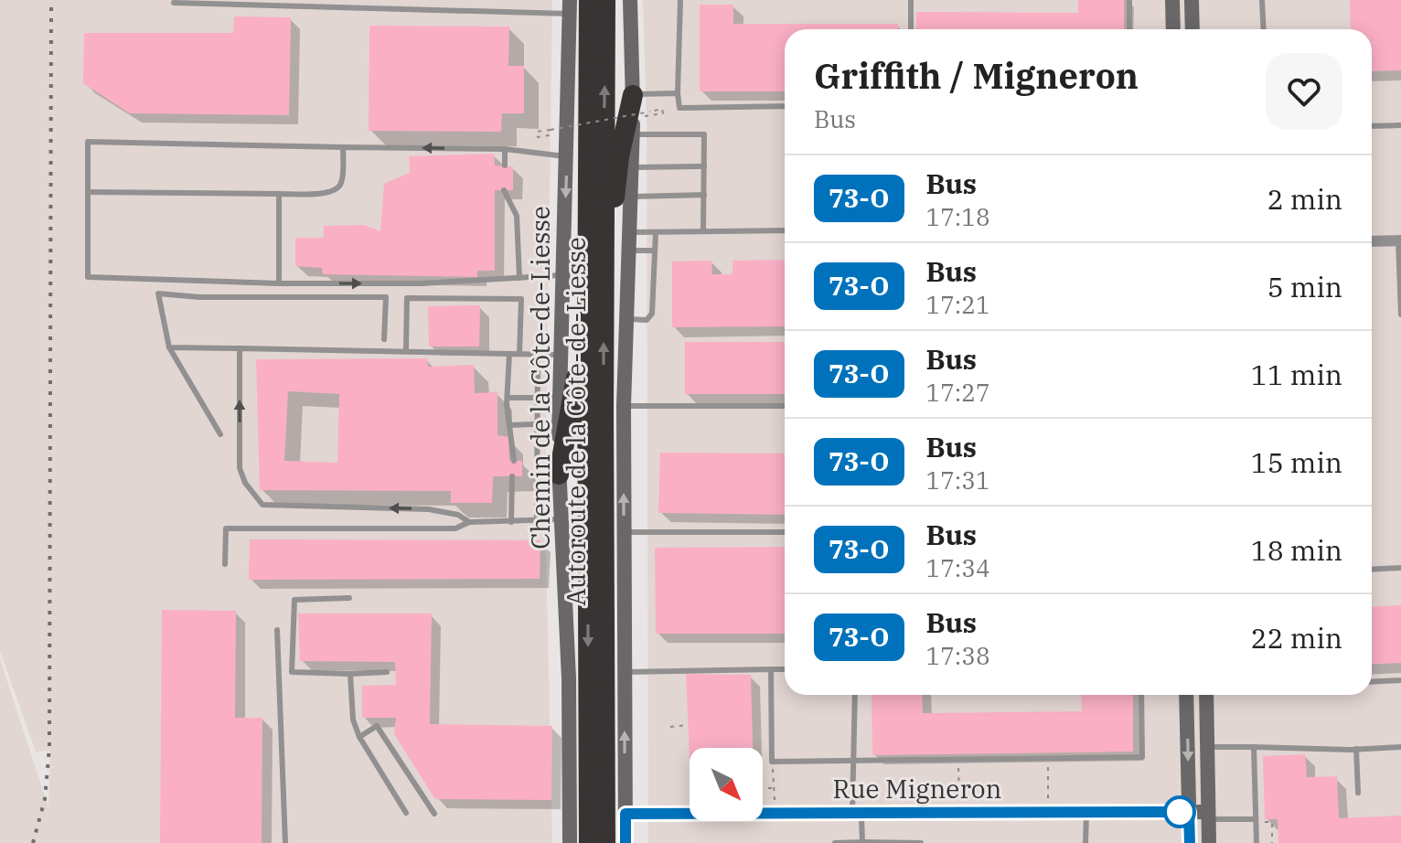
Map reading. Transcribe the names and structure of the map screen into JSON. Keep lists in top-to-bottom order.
{
  "streets": {
    "highway": ["Autoroute de la Côte-de-Liesse"],
    "main road": ["Chemin de la Côte-de-Liesse", "Rue Migneron"]
  },
  "lines": ["bus line 73-O"],
  "north": "bottom right",
  "page": {
    "heading": ["Griffith / Migneron", "Bus"],
    "list": [
      {
        "mark": "73-O",
        "name": "Bus",
        "note": "17:18",
        "value": "2 min"
      },
      {
        "mark": "73-O",
        "name": "Bus",
        "note": "17:21",
        "value": "5 min"
      },
      {
        "mark": "73-O",
        "name": "Bus",
        "note": "17:27",
        "value": "11 min"
      },
      {
        "mark": "73-O",
        "name": "Bus",
        "note": "17:31",
        "value": "15 min"
      },
      {
        "mark": "73-O",
        "name": "Bus",
        "note": "17:34",
        "value": "18 min"
      },
      {
        "mark": "73-O",
        "name": "Bus",
        "note": "17:38",
        "value": "22 min"
      }
    ]
  }
}
